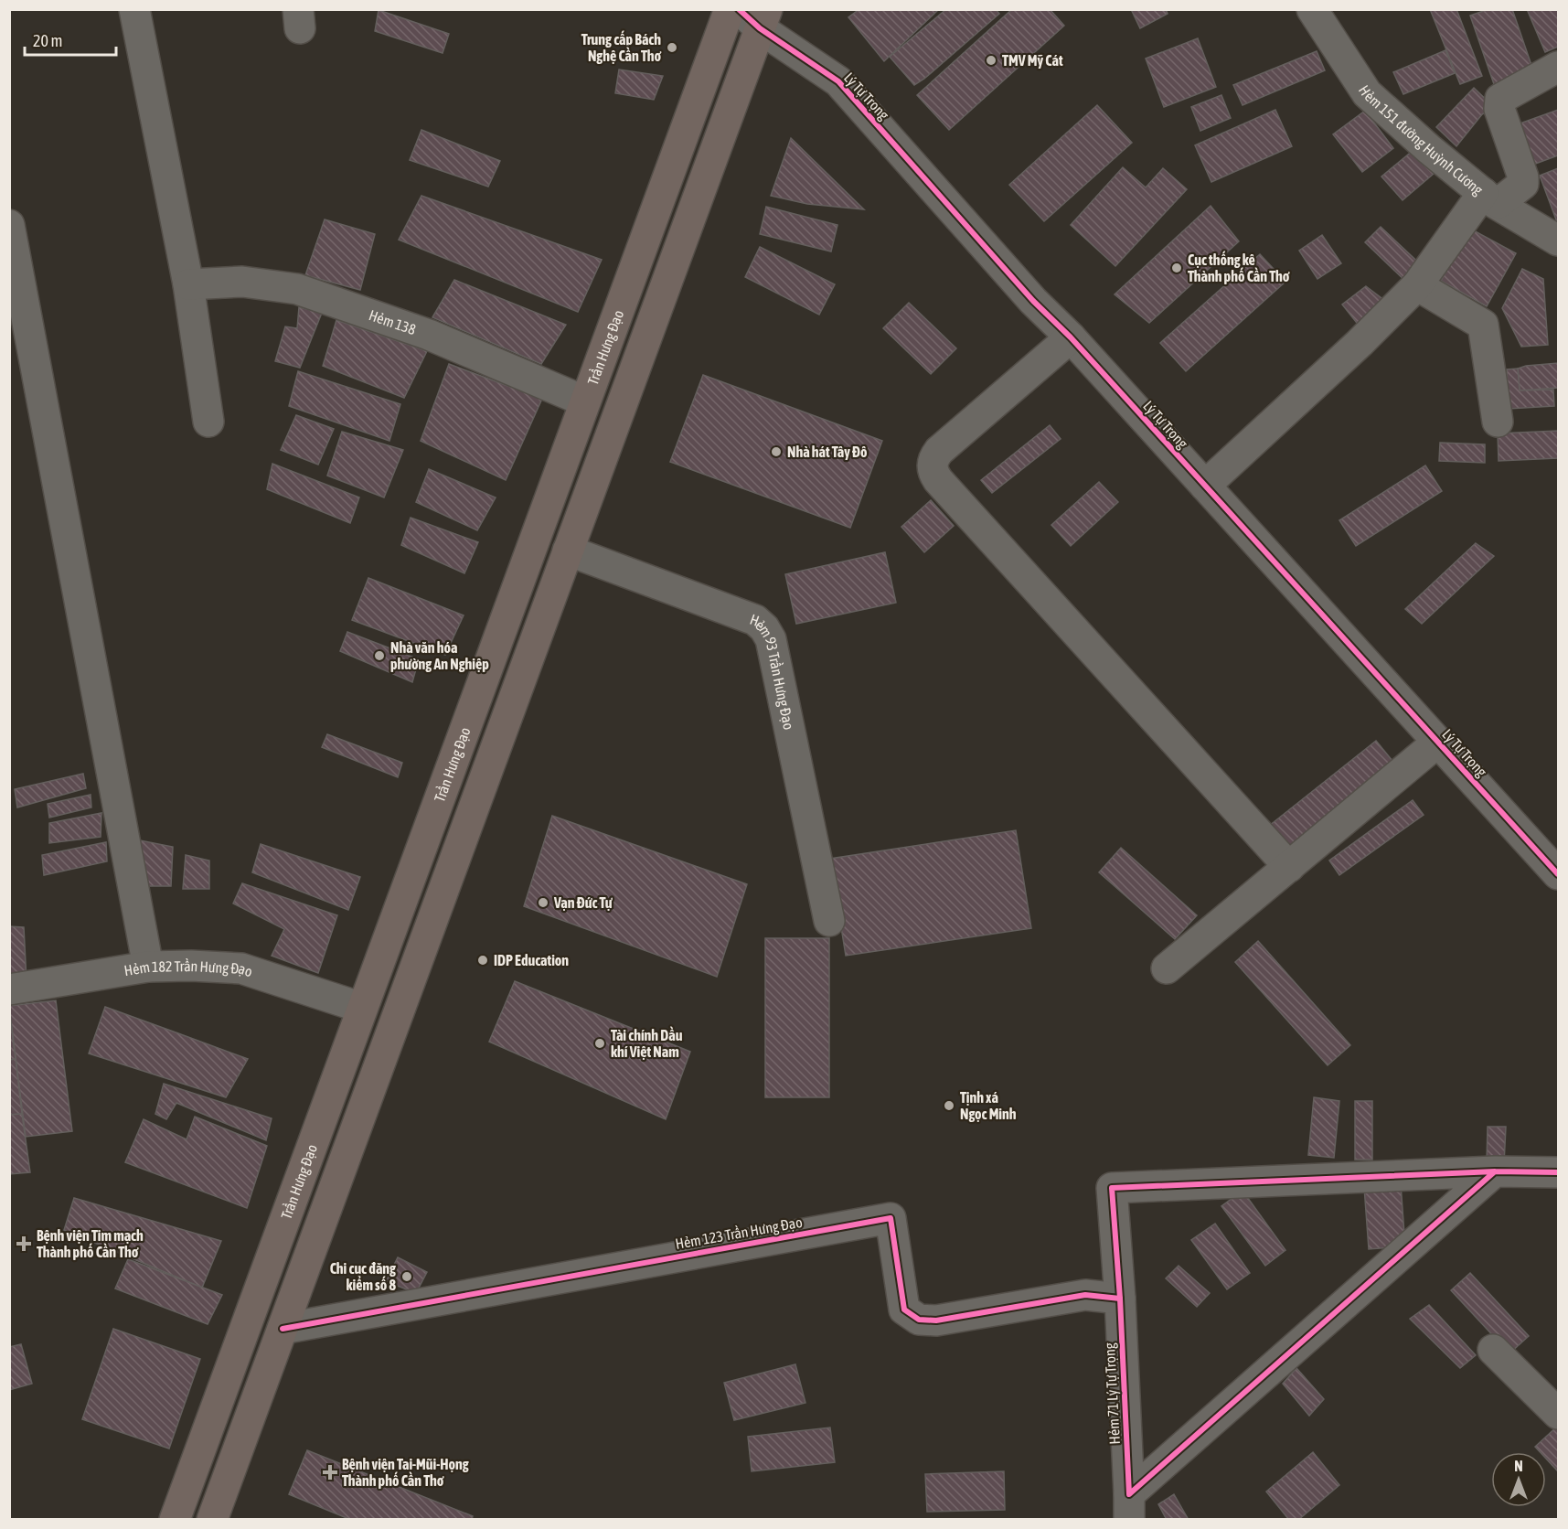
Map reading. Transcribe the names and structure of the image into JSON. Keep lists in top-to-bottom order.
{
  "streets": {
    "highway": ["Trần Hưng Đạo"],
    "street": [
      "Lý Tự Trọng",
      "Hẻm 151 đường Huỳnh Cương",
      "Hẻm 138",
      "Hẻm 93 Trần Hưng Đạo",
      "Hẻm 182 Trần Hưng Đạo",
      "Hẻm 123 Trần Hưng Đạo",
      "Hẻm 71 Lý Tự Trọng"
    ]
  },
  "crossings": [
    ["Hẻm 138", "Trần Hưng Đạo"],
    ["Trần Hưng Đạo", "Hẻm 182 Trần Hưng Đạo"],
    ["Hẻm 123 Trần Hưng Đạo", "Hẻm 71 Lý Tự Trọng"]
  ],
  "places": {
    "other": [
      "Trung cấp Bách Nghệ Cần Thơ",
      "TMV Mỹ Cát",
      "Cục thống kê Thành phố Cần Thơ",
      "Nhà hát Tây Đô",
      "Nhà văn hóa phường An Nghiệp",
      "Vạn Đức Tự",
      "IDP Education",
      "Tài chính Dầu khí Việt Nam",
      "Tịnh xá Ngọc Minh",
      "Chi cục đăng kiểm số 8"
    ],
    "health": ["Bệnh viện Tim mạch Thành phố Cần Thơ", "Bệnh viện Tai-Mũi-Họng Thành phố Cần Thơ"]
  },
  "scale_bar": "20 m",
  "north": "top"
}
